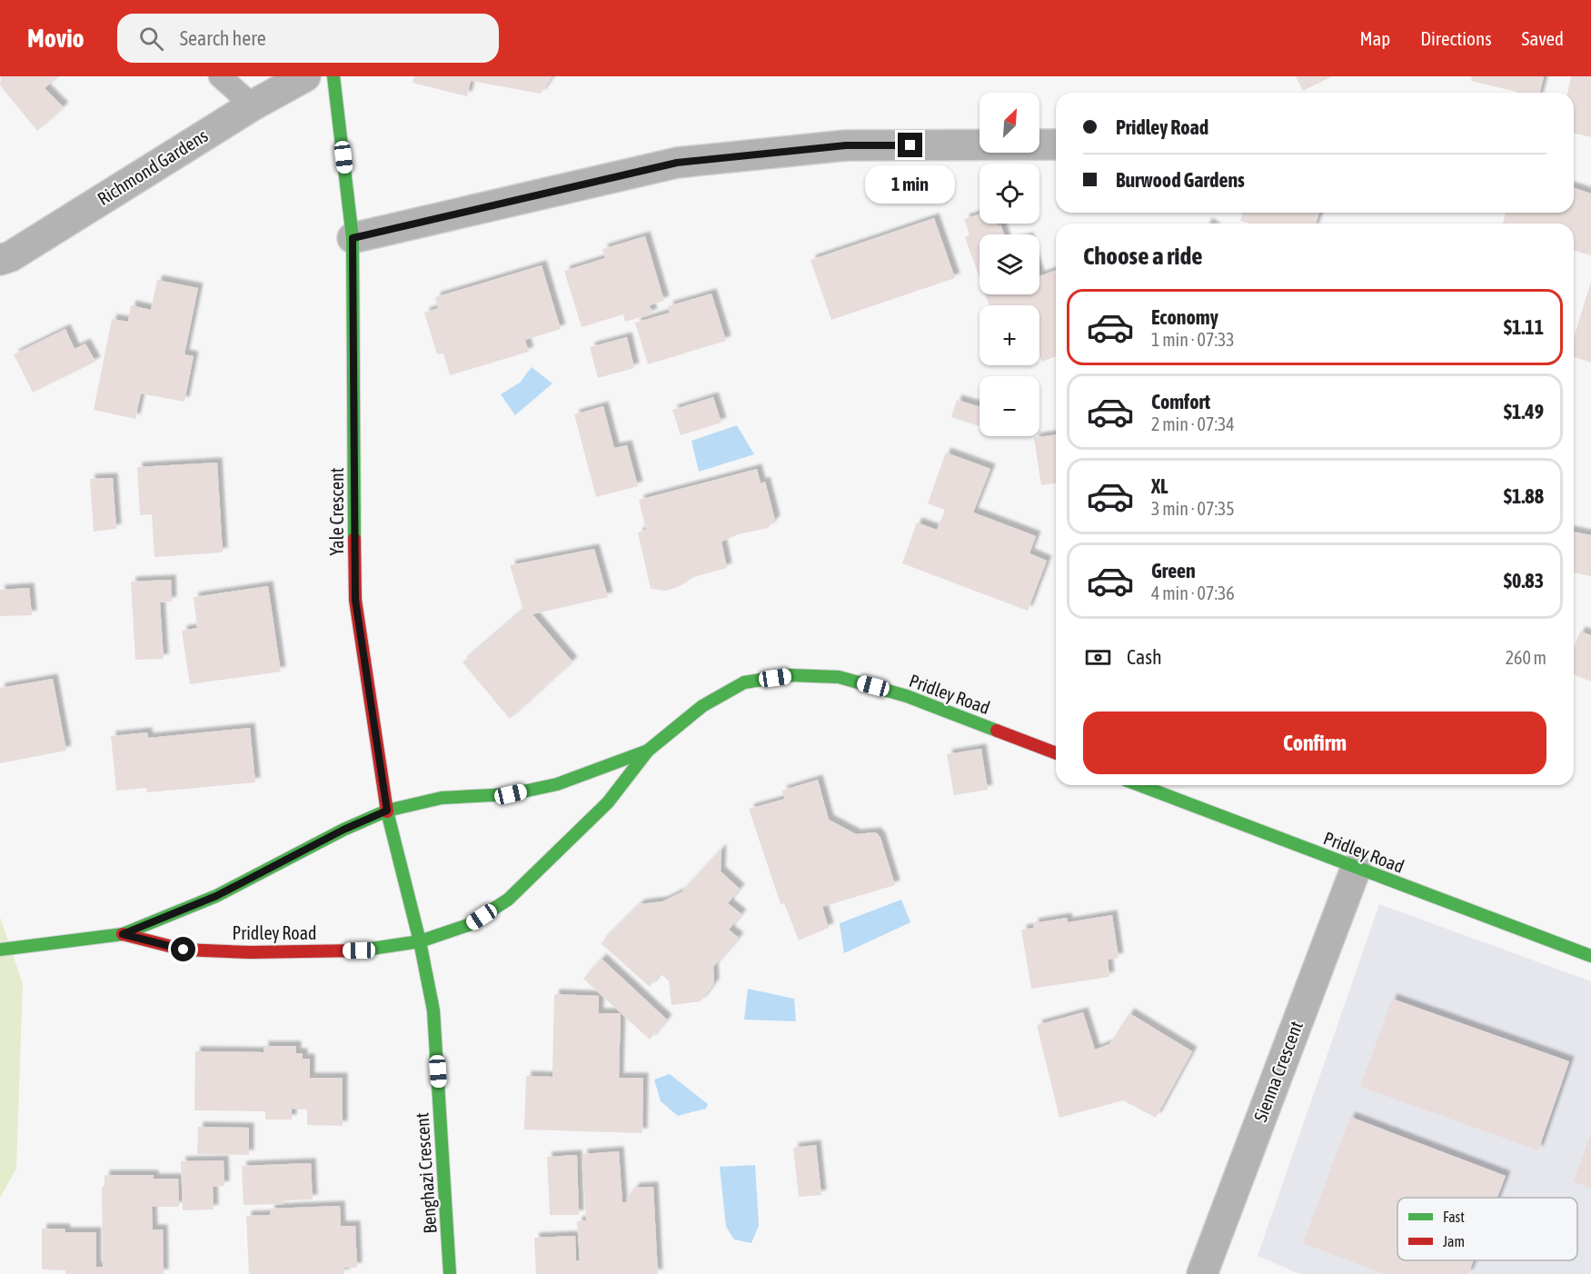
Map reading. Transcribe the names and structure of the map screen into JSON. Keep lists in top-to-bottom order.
{
  "streets": {
    "street": [
      "Richmond Gardens",
      "Yale Crescent",
      "Pridley Road",
      "Sienna Crescent",
      "Benghazi Crescent"
    ]
  },
  "crossings": [
    ["Yale Crescent", "Pridley Road"],
    ["Yale Crescent", "Benghazi Crescent"],
    ["Pridley Road", "Sienna Crescent"],
    ["Pridley Road", "Benghazi Crescent"]
  ],
  "legend": ["Fast", "Jam"],
  "north": "top right",
  "page": {
    "header": "Movio",
    "search": "Search here",
    "nav": ["Map", "Directions", "Saved"],
    "map_buttons": ["+", "−"],
    "banner": ["Pridley Road", "Burwood Gardens"],
    "bubble": "1 min",
    "heading": "Choose a ride",
    "list": [
      {
        "name": "Economy",
        "note": "1 min · 07:33",
        "value": "$1.11"
      },
      {
        "name": "Comfort",
        "note": "2 min · 07:34",
        "value": "$1.49"
      },
      {
        "name": "XL",
        "note": "3 min · 07:35",
        "value": "$1.88"
      },
      {
        "name": "Green",
        "note": "4 min · 07:36",
        "value": "$0.83"
      }
    ],
    "pay": ["Cash", "260 m"],
    "buttons": "Confirm"
  }
}
